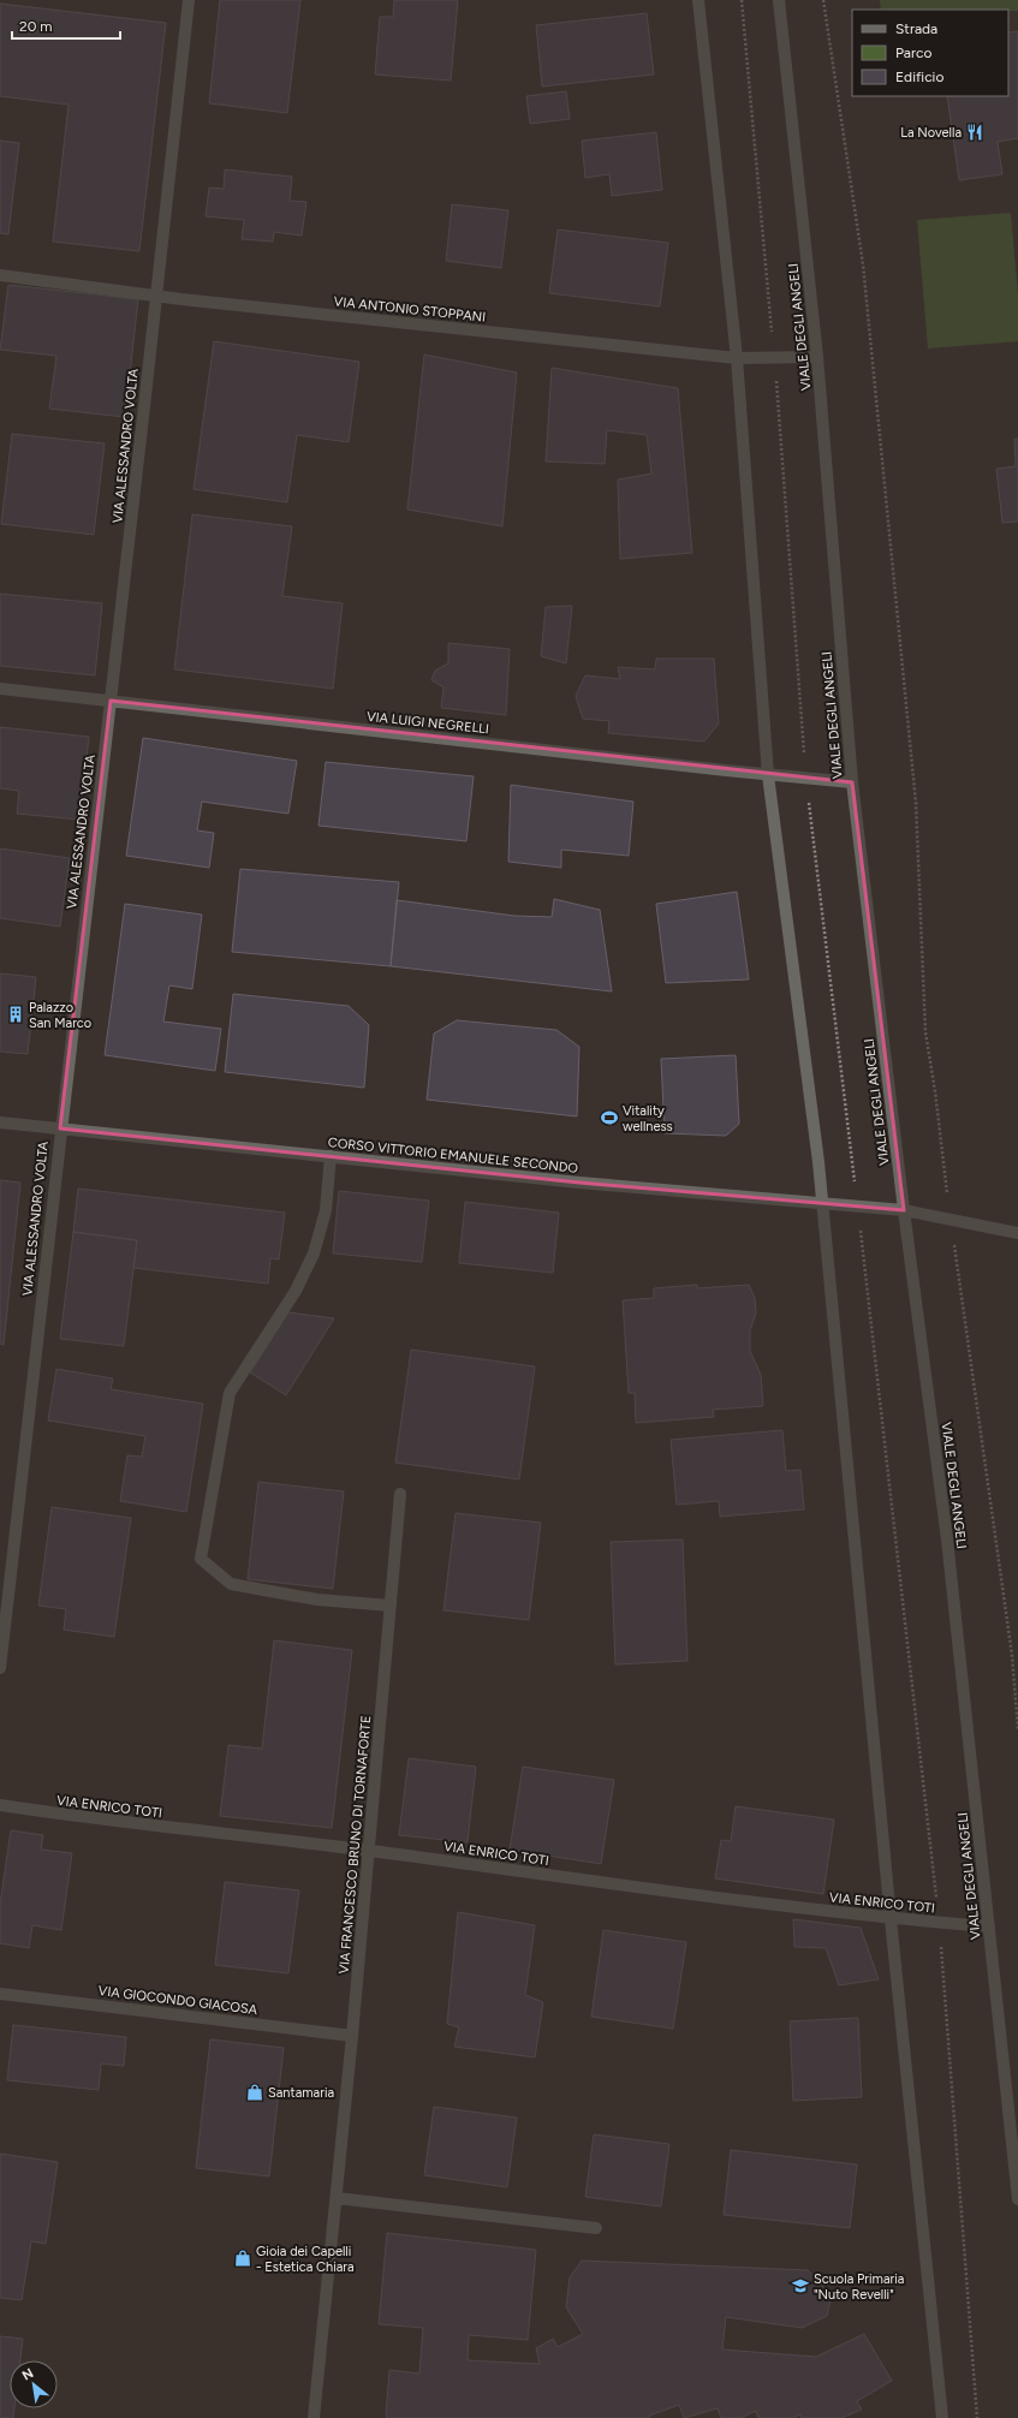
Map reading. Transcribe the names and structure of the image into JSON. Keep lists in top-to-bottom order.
{
  "streets": {
    "street": [
      "VIA ANTONIO STOPPANI",
      "VIALE DEGLI ANGELI",
      "VIA ALESSANDRO VOLTA",
      "VIA LUIGI NEGRELLI",
      "CORSO VITTORIO EMANUELE SECONDO",
      "VIA ENRICO TOTI",
      "VIA FRANCESCO BRUNO DI TORNAFORTE",
      "VIA GIOCONDO GIACOSA"
    ]
  },
  "crossings": [
    ["VIA ANTONIO STOPPANI", "VIALE DEGLI ANGELI"],
    ["VIA ANTONIO STOPPANI", "VIA ALESSANDRO VOLTA"],
    ["VIALE DEGLI ANGELI", "VIA LUIGI NEGRELLI"],
    ["VIALE DEGLI ANGELI", "CORSO VITTORIO EMANUELE SECONDO"],
    ["VIALE DEGLI ANGELI", "VIA ENRICO TOTI"],
    ["VIA ALESSANDRO VOLTA", "VIA LUIGI NEGRELLI"],
    ["VIA ALESSANDRO VOLTA", "CORSO VITTORIO EMANUELE SECONDO"],
    ["VIA ENRICO TOTI", "VIA FRANCESCO BRUNO DI TORNAFORTE"],
    ["VIA FRANCESCO BRUNO DI TORNAFORTE", "VIA GIOCONDO GIACOSA"]
  ],
  "places": {
    "restaurant": ["La Novella"],
    "building": ["Palazzo San Marco"],
    "sports": ["Vitality wellness"],
    "shop": ["Santamaria", "Gioia dei Capelli - Estetica Chiara"],
    "school or university": ["Scuola Primaria \"Nuto Revelli\""]
  },
  "legend": ["Strada", "Parco", "Edificio"],
  "scale_bar": "20 m",
  "north": "top left"
}
